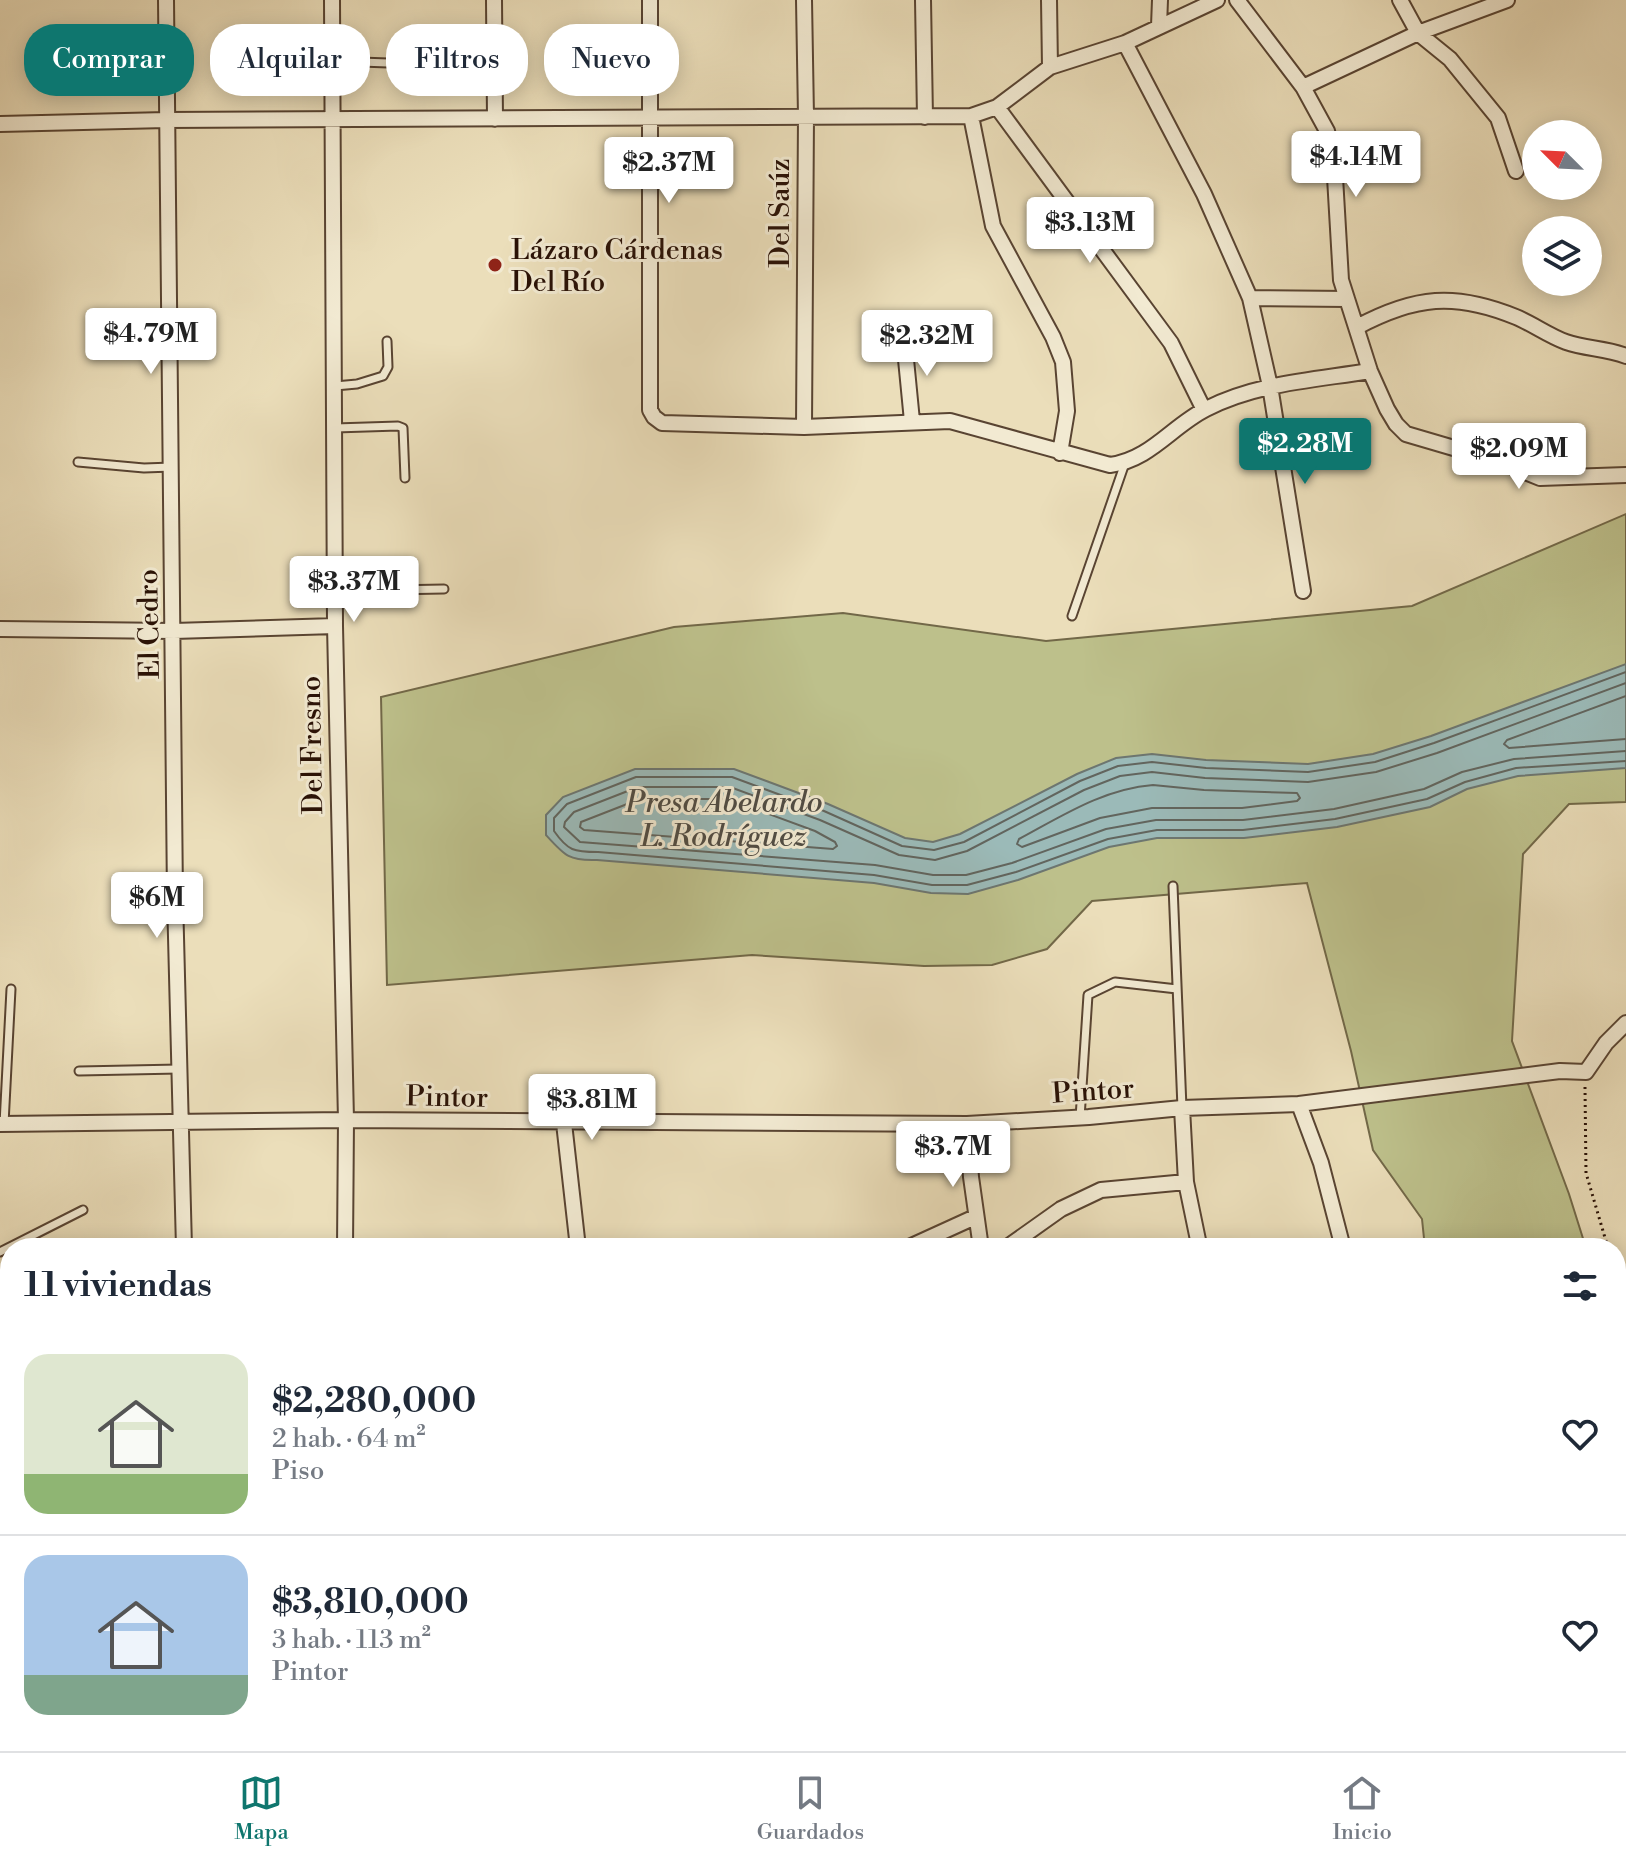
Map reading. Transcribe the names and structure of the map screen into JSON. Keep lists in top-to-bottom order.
{
  "streets": {
    "street": [
      "Del Saúz",
      "El Cedro",
      "Del Fresno",
      "Pintor"
    ]
  },
  "crossings": [
    ["El Cedro", "Pintor"],
    ["Del Fresno", "Pintor"]
  ],
  "water": ["Presa Abelardo L. Rodríguez"],
  "places": ["Lázaro Cárdenas Del Río"],
  "north": "top left",
  "page": {
    "chip": [
      "Comprar",
      "Alquilar",
      "Filtros",
      "Nuevo"
    ],
    "price": [
      "$4.14M",
      "$2.37M",
      "$3.13M",
      "$4.79M",
      "$2.32M",
      "$2.28M",
      "$2.09M",
      "$3.37M",
      "$6M",
      "$3.81M",
      "$3.7M"
    ],
    "heading": "11 viviendas",
    "list": [
      {
        "name": "$2,280,000",
        "note": "2 hab. · 64 m² · Piso"
      },
      {
        "name": "$3,810,000",
        "note": "3 hab. · 113 m² · Pintor"
      }
    ],
    "tabs": ["Mapa", "Guardados", "Inicio"]
  }
}
